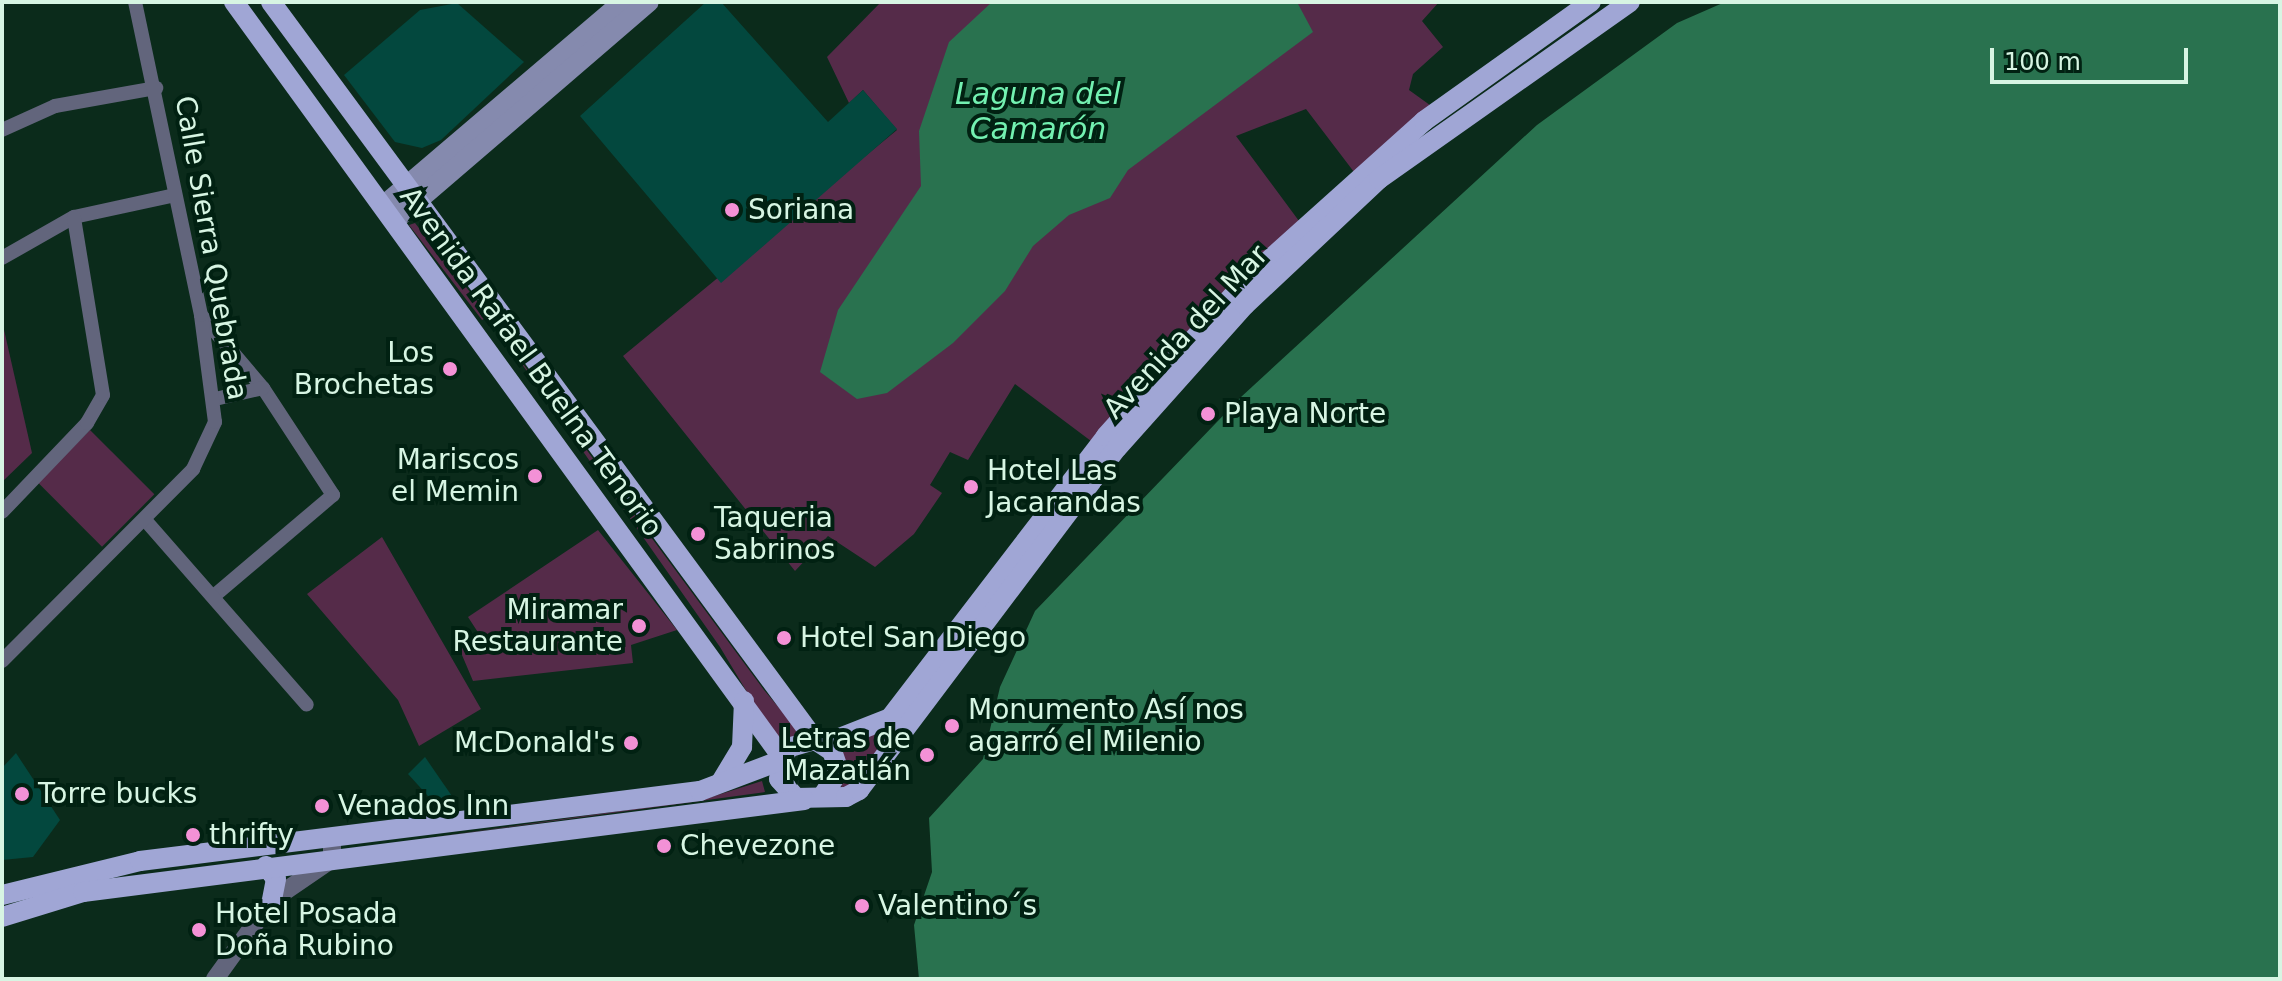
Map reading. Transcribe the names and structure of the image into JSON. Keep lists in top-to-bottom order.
{
  "streets": {
    "main road": ["Avenida del Mar", "Avenida Rafael Buelna Tenorio"],
    "street": ["Calle Sierra Quebrada"]
  },
  "crossings": [
    ["Avenida del Mar", "Avenida Rafael Buelna Tenorio"]
  ],
  "water": ["Laguna del Camarón"],
  "places": [
    "Soriana",
    "Los Brochetas",
    "Playa Norte",
    "Mariscos el Memin",
    "Hotel Las Jacarandas",
    "Taqueria Sabrinos",
    "Miramar Restaurante",
    "Hotel San Diego",
    "Monumento Así nos agarró el Milenio",
    "McDonald's",
    "Letras de Mazatlán",
    "Torre bucks",
    "Venados Inn",
    "thrifty",
    "Chevezone",
    "Valentino´s",
    "Hotel Posada Doña Rubino"
  ],
  "scale_bar": "100 m"
}
